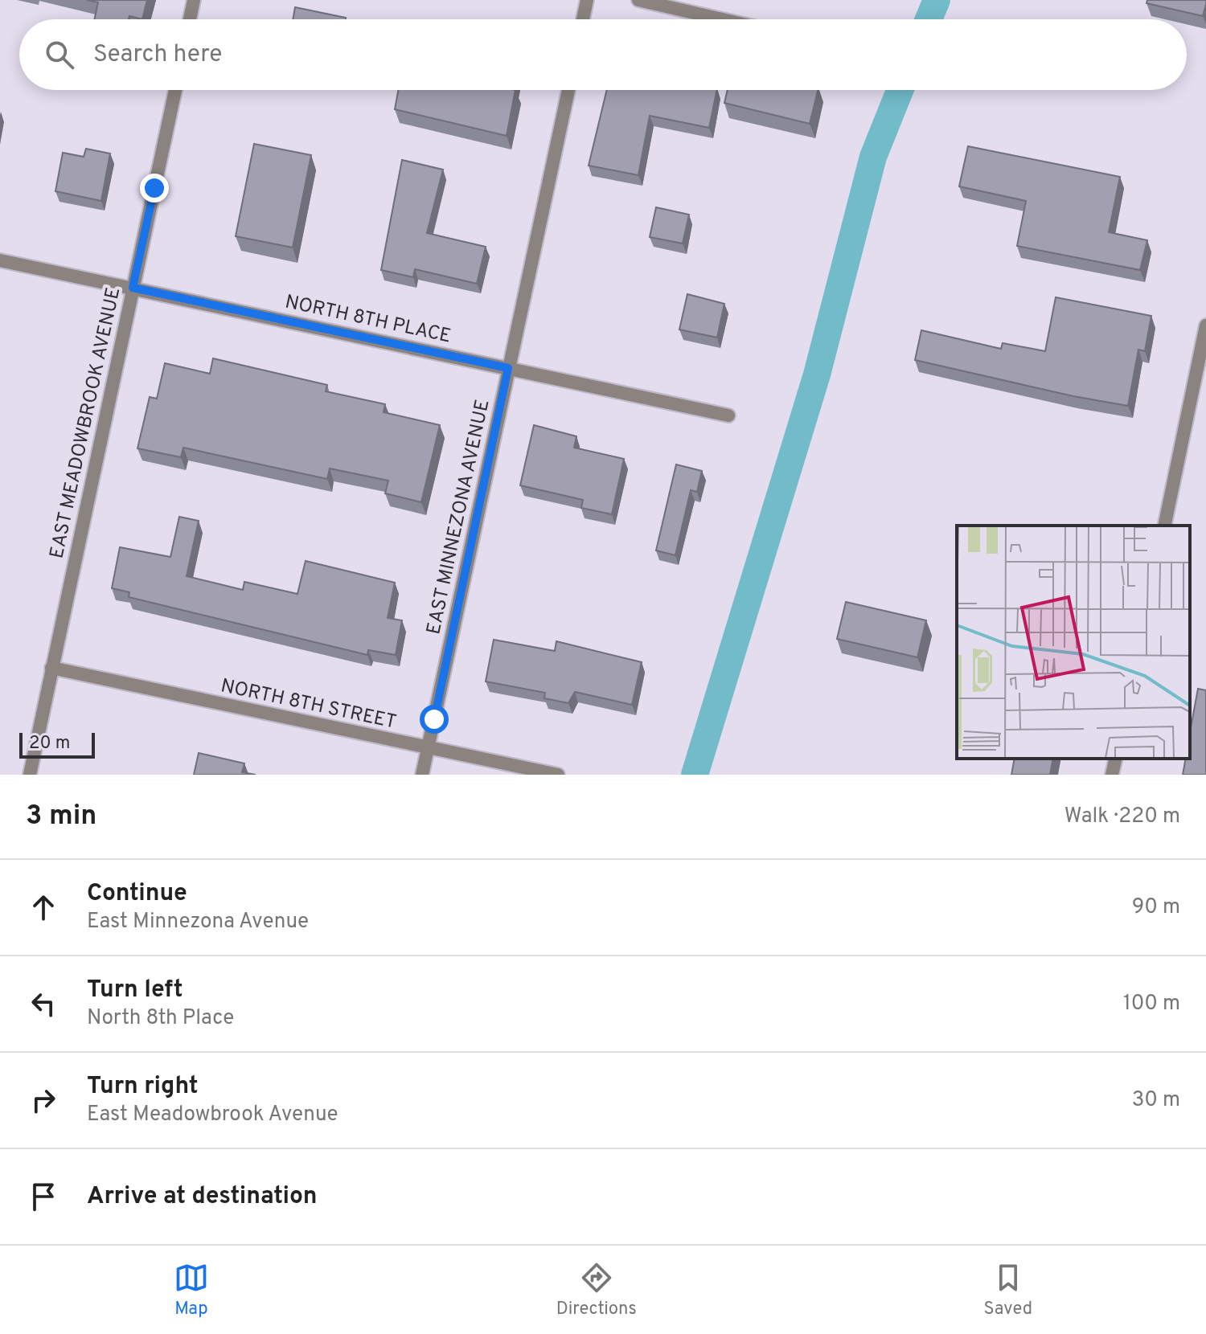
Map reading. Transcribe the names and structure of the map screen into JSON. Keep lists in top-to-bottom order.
{
  "streets": {
    "street": [
      "NORTH 8TH PLACE",
      "EAST MEADOWBROOK AVENUE",
      "EAST MINNEZONA AVENUE",
      "NORTH 8TH STREET"
    ]
  },
  "crossings": [
    ["NORTH 8TH PLACE", "EAST MEADOWBROOK AVENUE"],
    ["NORTH 8TH PLACE", "EAST MINNEZONA AVENUE"],
    ["EAST MEADOWBROOK AVENUE", "NORTH 8TH STREET"],
    ["EAST MINNEZONA AVENUE", "NORTH 8TH STREET"]
  ],
  "scale_bar": "20 m",
  "page": {
    "search": "Search here",
    "scale": "20 m",
    "heading": ["3 min", "Walk · 220 m"],
    "list": [
      ["Continue", "East Minnezona Avenue", "90 m"],
      ["Turn left", "North 8th Place", "100 m"],
      ["Turn right", "East Meadowbrook Avenue", "30 m"],
      "Arrive at destination"
    ],
    "nav": ["Map", "Directions", "Saved"]
  }
}
